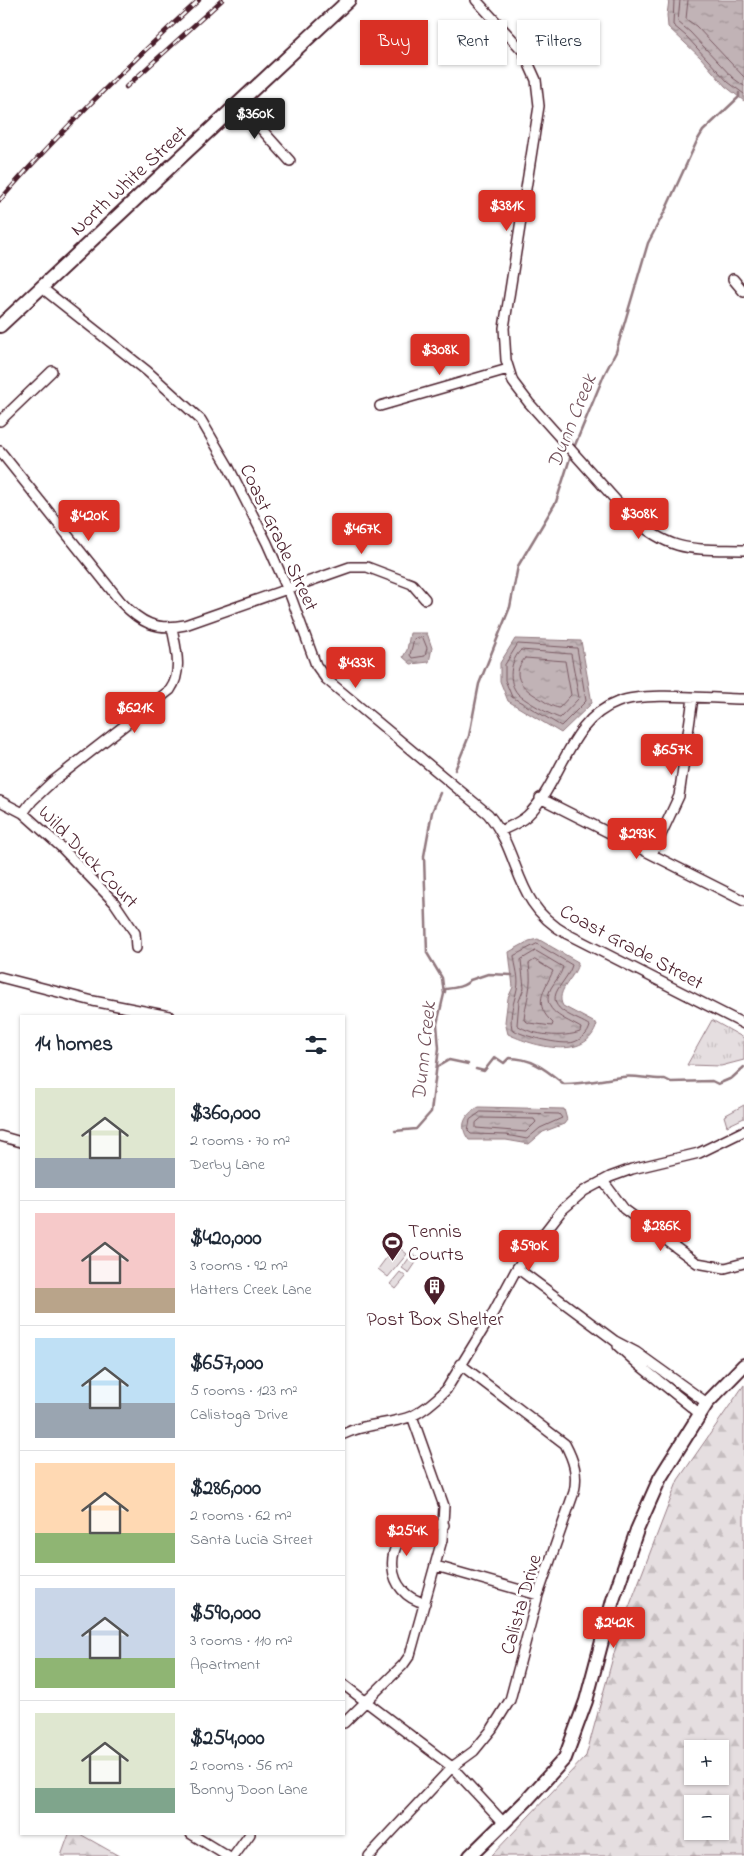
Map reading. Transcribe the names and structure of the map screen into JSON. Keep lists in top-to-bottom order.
{
  "streets": {
    "main road": ["North White Street"],
    "street": ["Coast Grade Street", "Wild Duck Court", "Calista Drive"]
  },
  "crossings": [
    ["North White Street", "Coast Grade Street"]
  ],
  "water": ["Dunn Creek"],
  "places": {
    "sports": ["Tennis Courts"],
    "building": ["Post Box Shelter"]
  },
  "page": {
    "chip": ["Buy", "Rent", "Filters"],
    "price": [
      "$360K",
      "$381K",
      "$308K",
      "$308K",
      "$420K",
      "$467K",
      "$433K",
      "$621K",
      "$657K",
      "$293K",
      "$286K",
      "$590K",
      "$254K",
      "$242K"
    ],
    "heading": "14 homes",
    "list": [
      {
        "name": "$360,000",
        "note": "2 rooms · 70 m² · Derby Lane"
      },
      {
        "name": "$420,000",
        "note": "3 rooms · 92 m² · Hatters Creek Lane"
      },
      {
        "name": "$657,000",
        "note": "5 rooms · 123 m² · Calistoga Drive"
      },
      {
        "name": "$286,000",
        "note": "2 rooms · 62 m² · Santa Lucia Street"
      },
      {
        "name": "$590,000",
        "note": "3 rooms · 110 m² · Apartment"
      },
      {
        "name": "$254,000",
        "note": "2 rooms · 56 m² · Bonny Doon Lane"
      }
    ],
    "map_buttons": ["+", "−"]
  }
}
